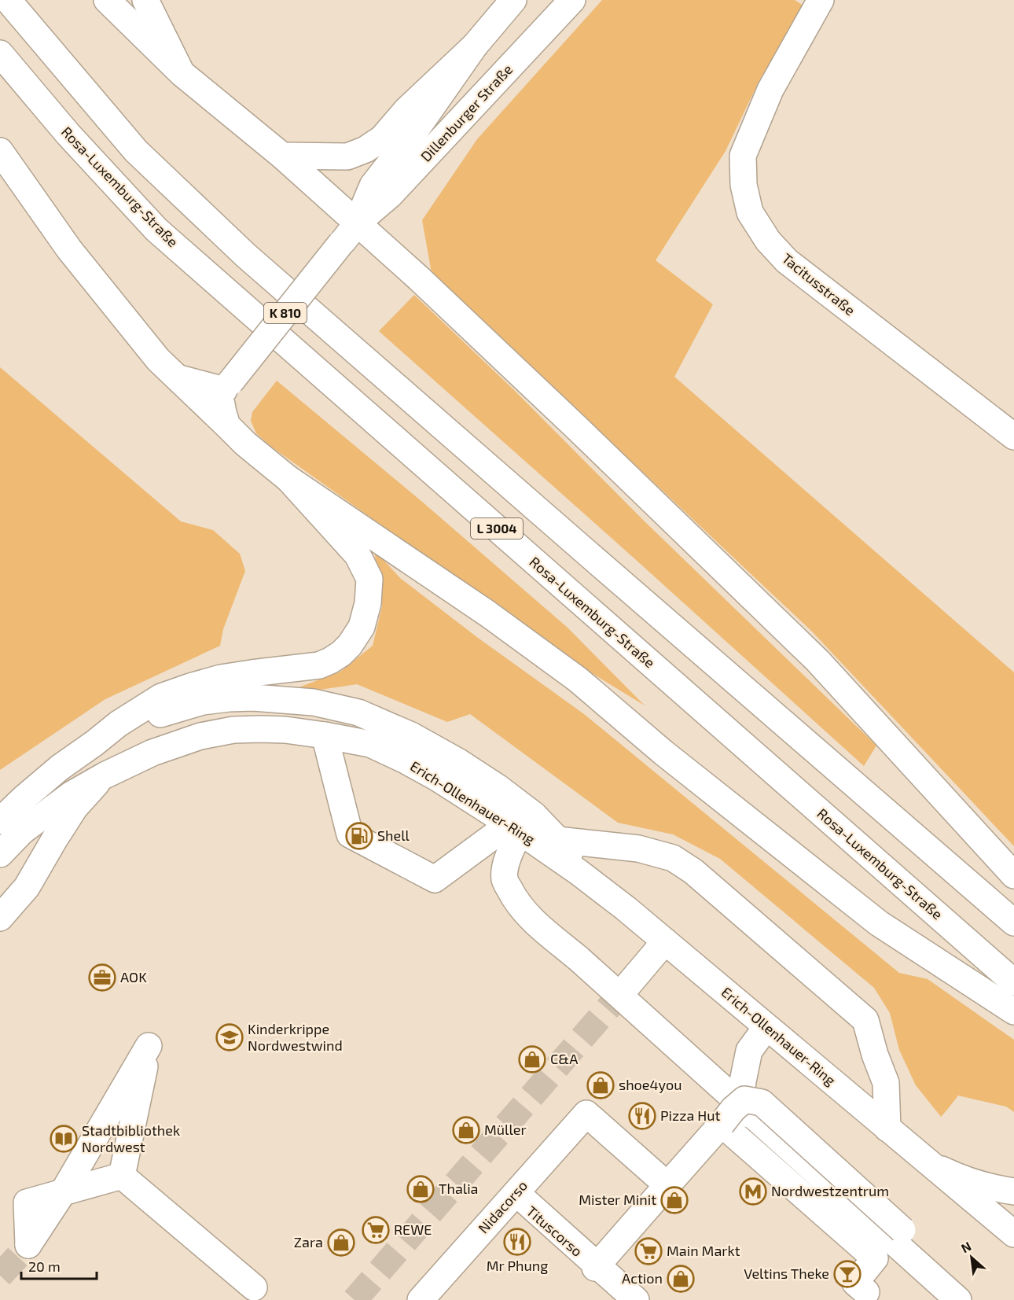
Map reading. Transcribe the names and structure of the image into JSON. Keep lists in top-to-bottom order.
{
  "streets": {
    "main road": [
      "Dillenburger Straße",
      "Rosa-Luxemburg-Straße",
      "Tacitusstraße",
      "K 810",
      "L 3004",
      "Erich-Ollenhauer-Ring",
      "Nidacorso",
      "Tituscorso"
    ]
  },
  "crossings": [
    ["Nidacorso", "Tituscorso"]
  ],
  "places": {
    "fuel station": ["Shell"],
    "office": ["AOK"],
    "school or university": ["Kinderkrippe Nordwestwind"],
    "shop": [
      "C&A",
      "shoe4you",
      "Müller",
      "Thalia",
      "Mister Minit",
      "Zara",
      "Action"
    ],
    "restaurant": ["Pizza Hut", "Mr Phung"],
    "library": ["Stadtbibliothek Nordwest"],
    "metro station": ["Nordwestzentrum"],
    "supermarket": ["REWE", "Main Markt"],
    "bar": ["Veltins Theke"]
  },
  "scale_bar": "20 m",
  "north": "top left"
}
